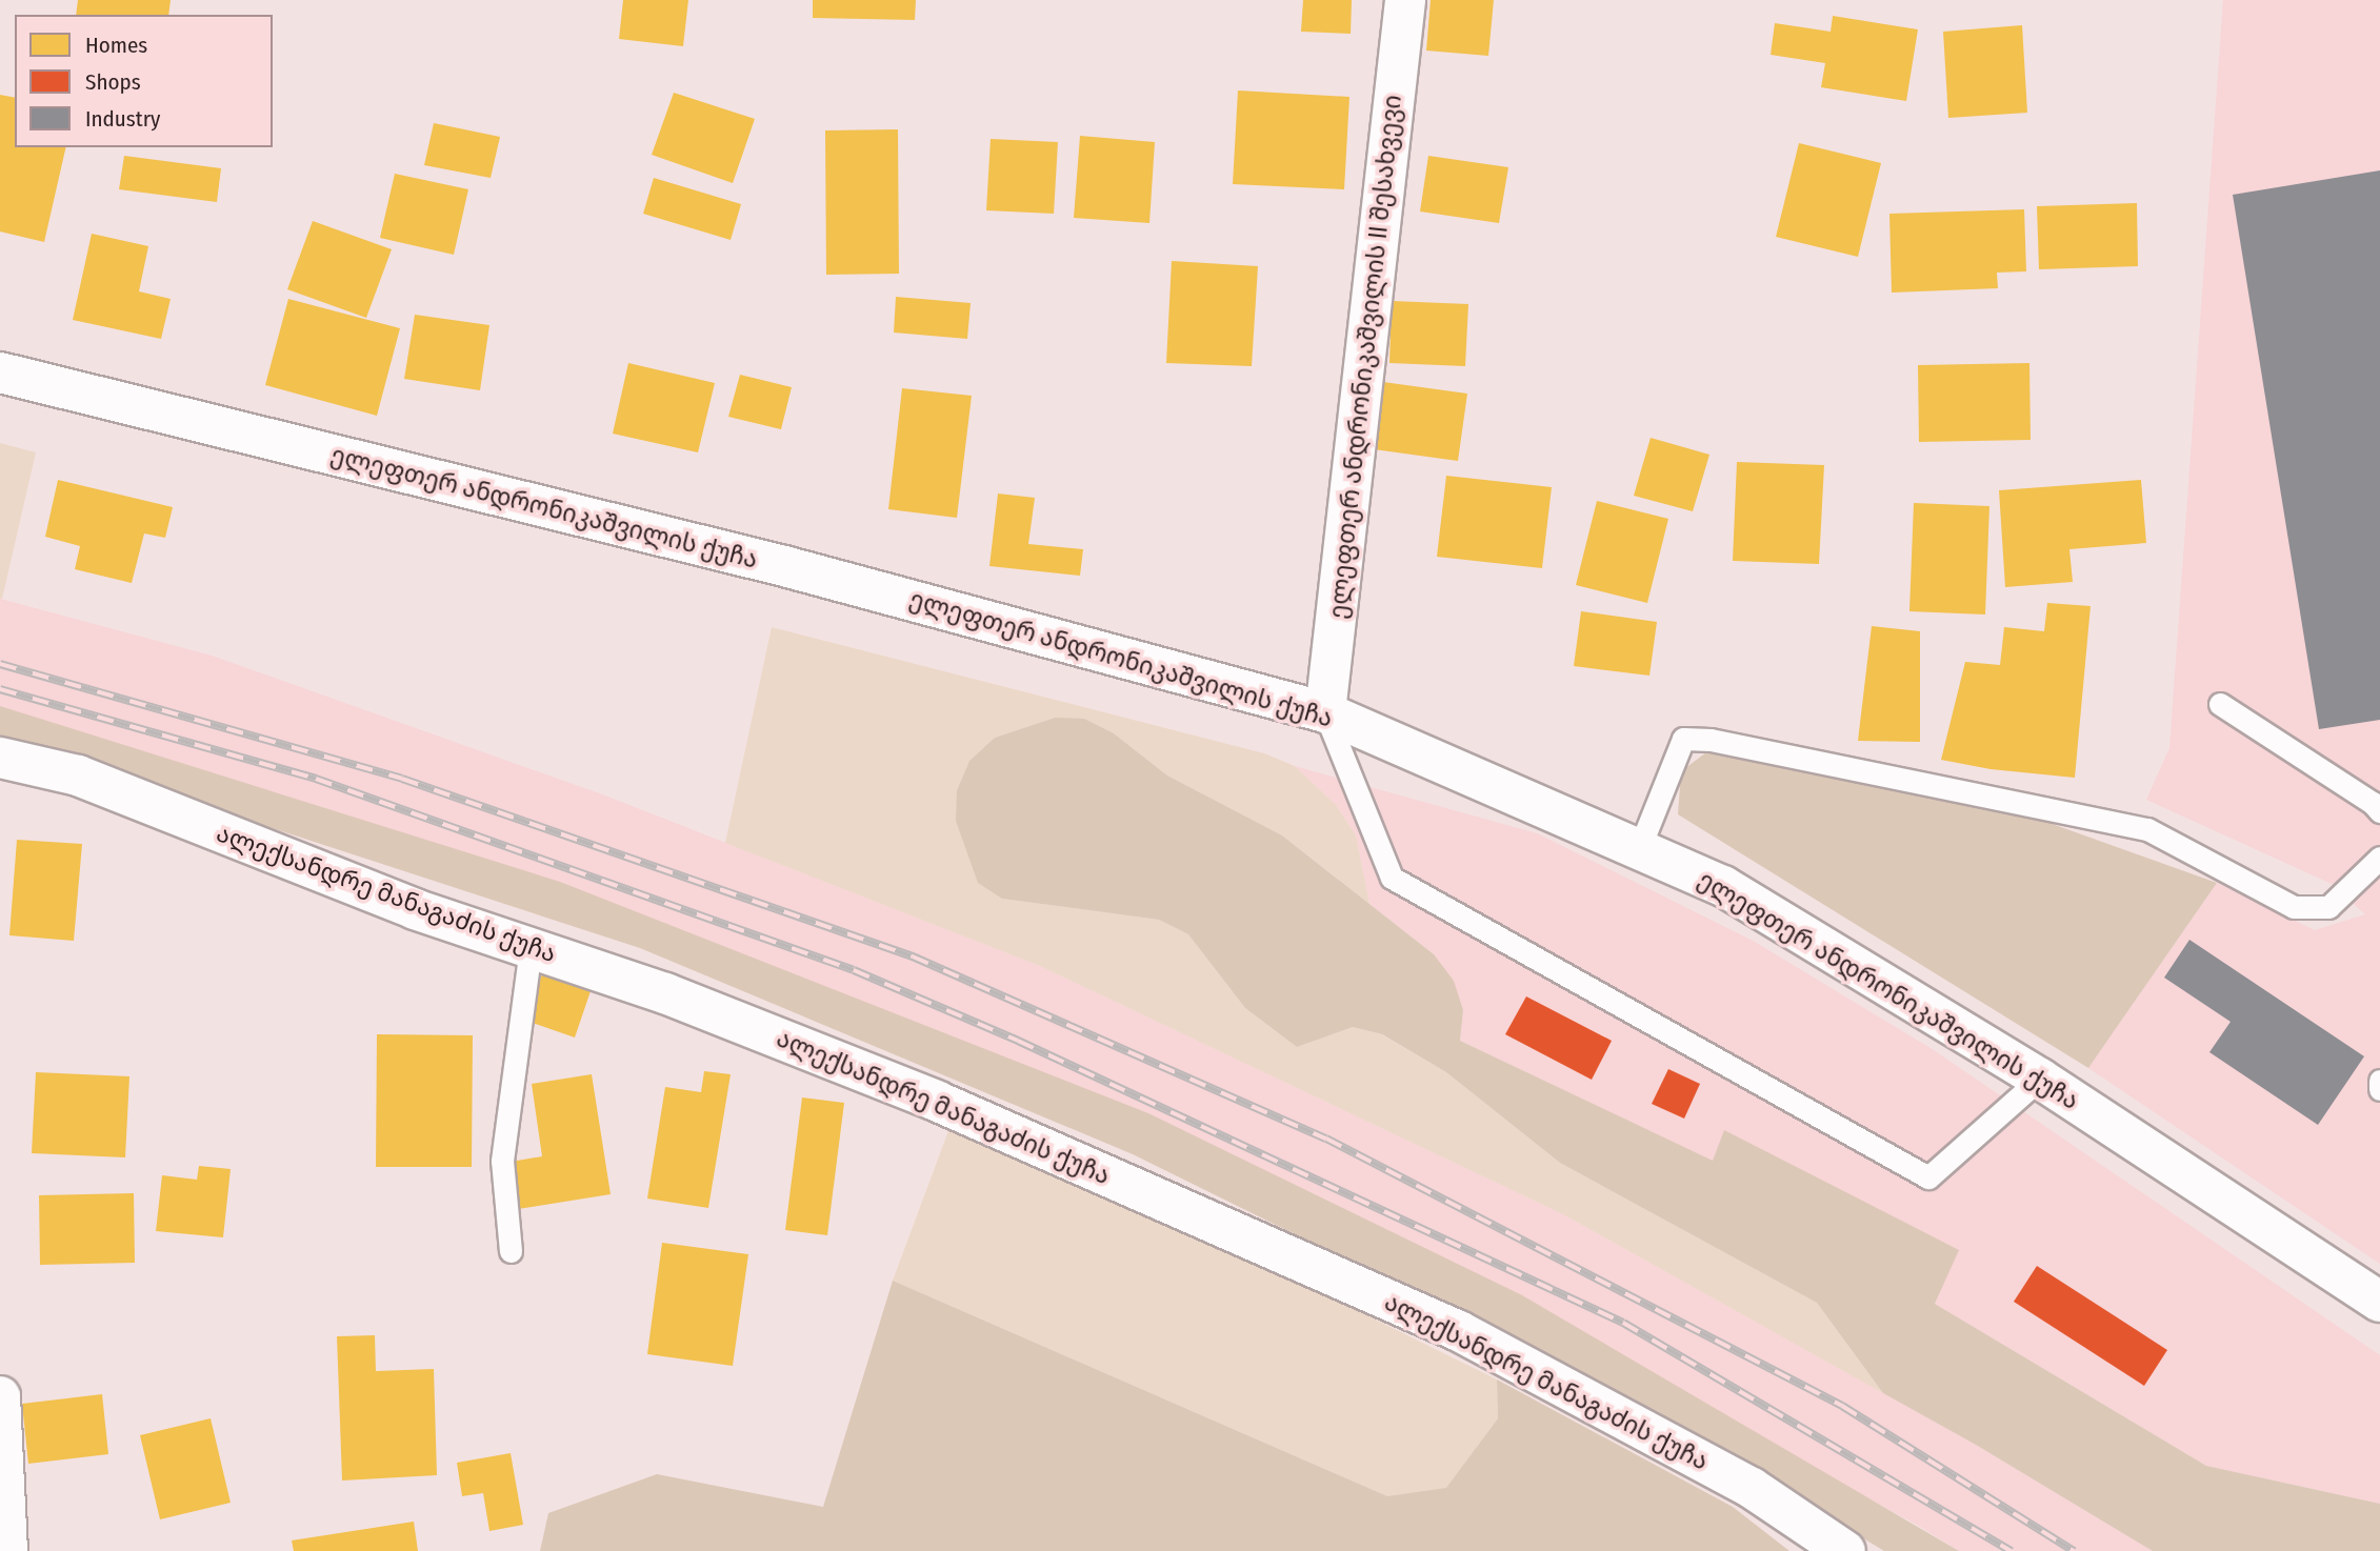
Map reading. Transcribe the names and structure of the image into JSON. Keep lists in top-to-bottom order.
{
  "streets": {
    "street": ["ელეფთერ ანდრონიკაშვილის II შესახვევი", "ელეფთერ ანდრონიკაშვილის ქუჩა", "ალექსანდრე მანაგაძის ქუჩა"]
  },
  "crossings": [
    ["ელეფთერ ანდრონიკაშვილის II შესახვევი", "ელეფთერ ანდრონიკაშვილის ქუჩა"]
  ],
  "legend": ["Homes", "Shops", "Industry"]
}
